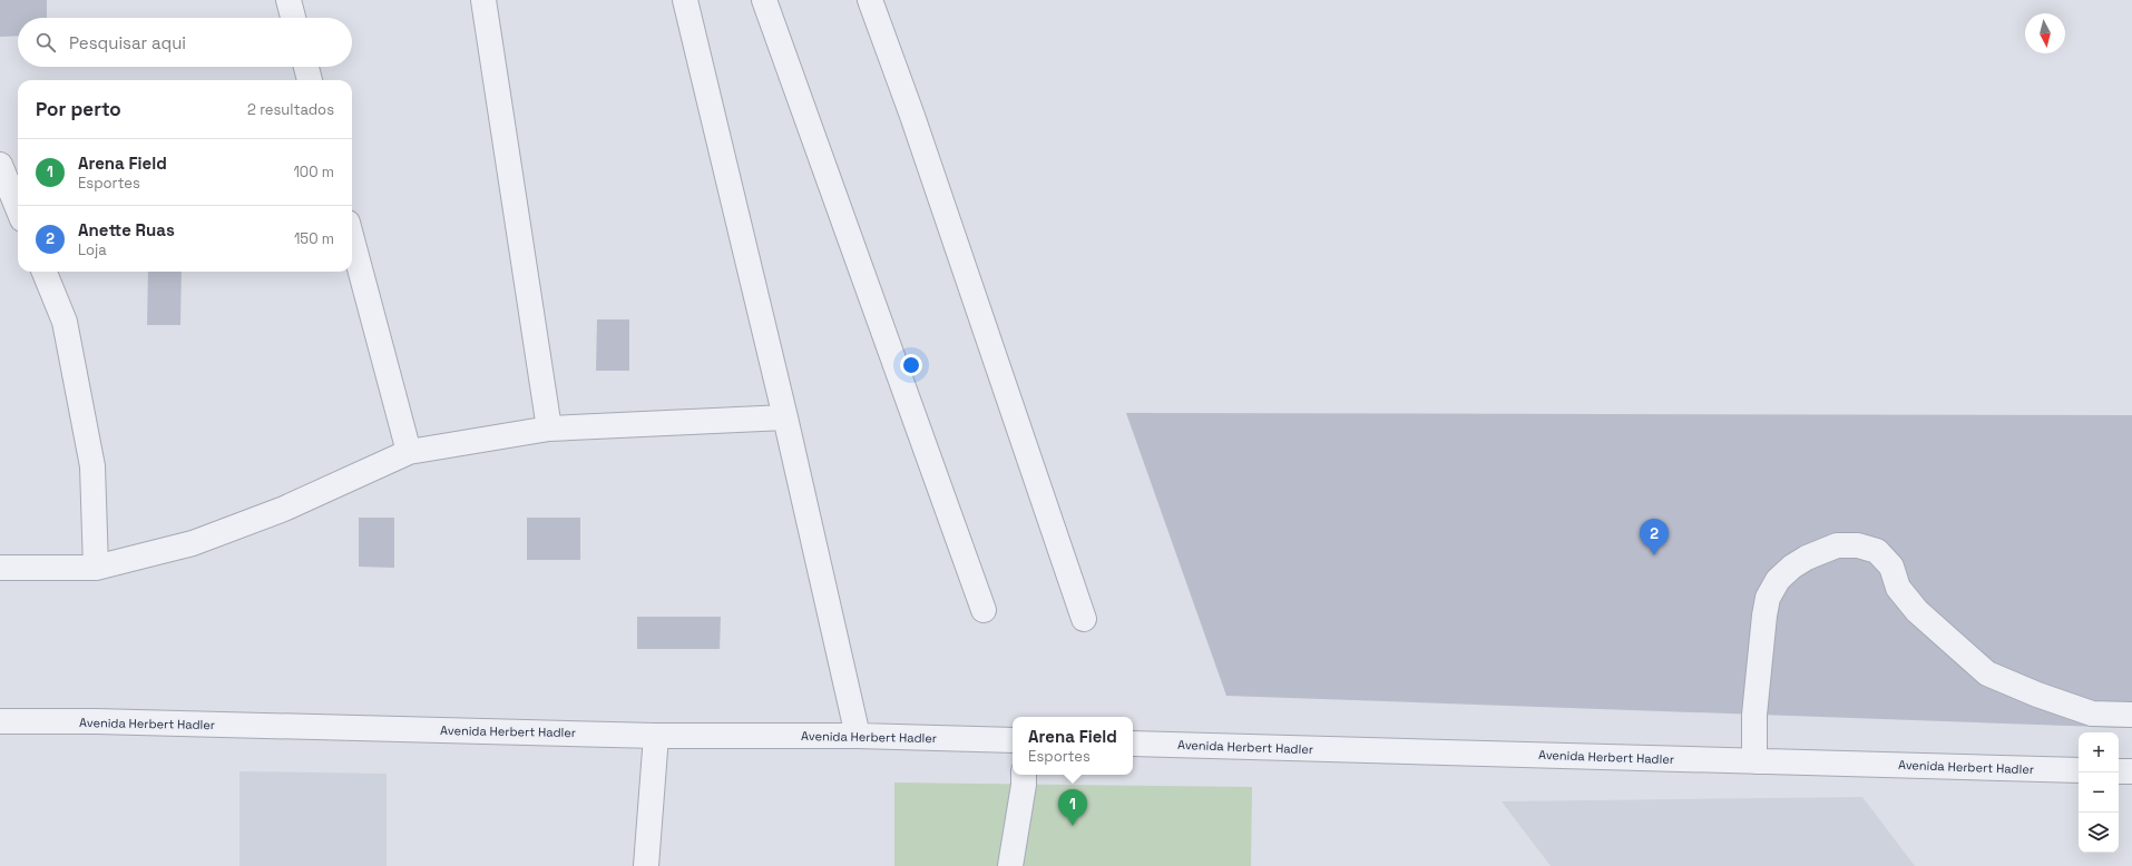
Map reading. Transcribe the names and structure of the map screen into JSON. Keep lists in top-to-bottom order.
{
  "streets": {
    "street": ["Avenida Herbert Hadler"]
  },
  "north": "bottom",
  "page": {
    "search": "Pesquisar aqui",
    "heading": ["Por perto", "2 resultados"],
    "list": [
      {
        "mark": "1",
        "name": "Arena Field",
        "note": "Esportes",
        "value": "100 m"
      },
      {
        "mark": "2",
        "name": "Anette Ruas",
        "note": "Loja",
        "value": "150 m"
      }
    ],
    "pins": ["2", "1"],
    "popup": ["Arena Field", "Esportes"],
    "map_buttons": ["+", "−"]
  }
}
